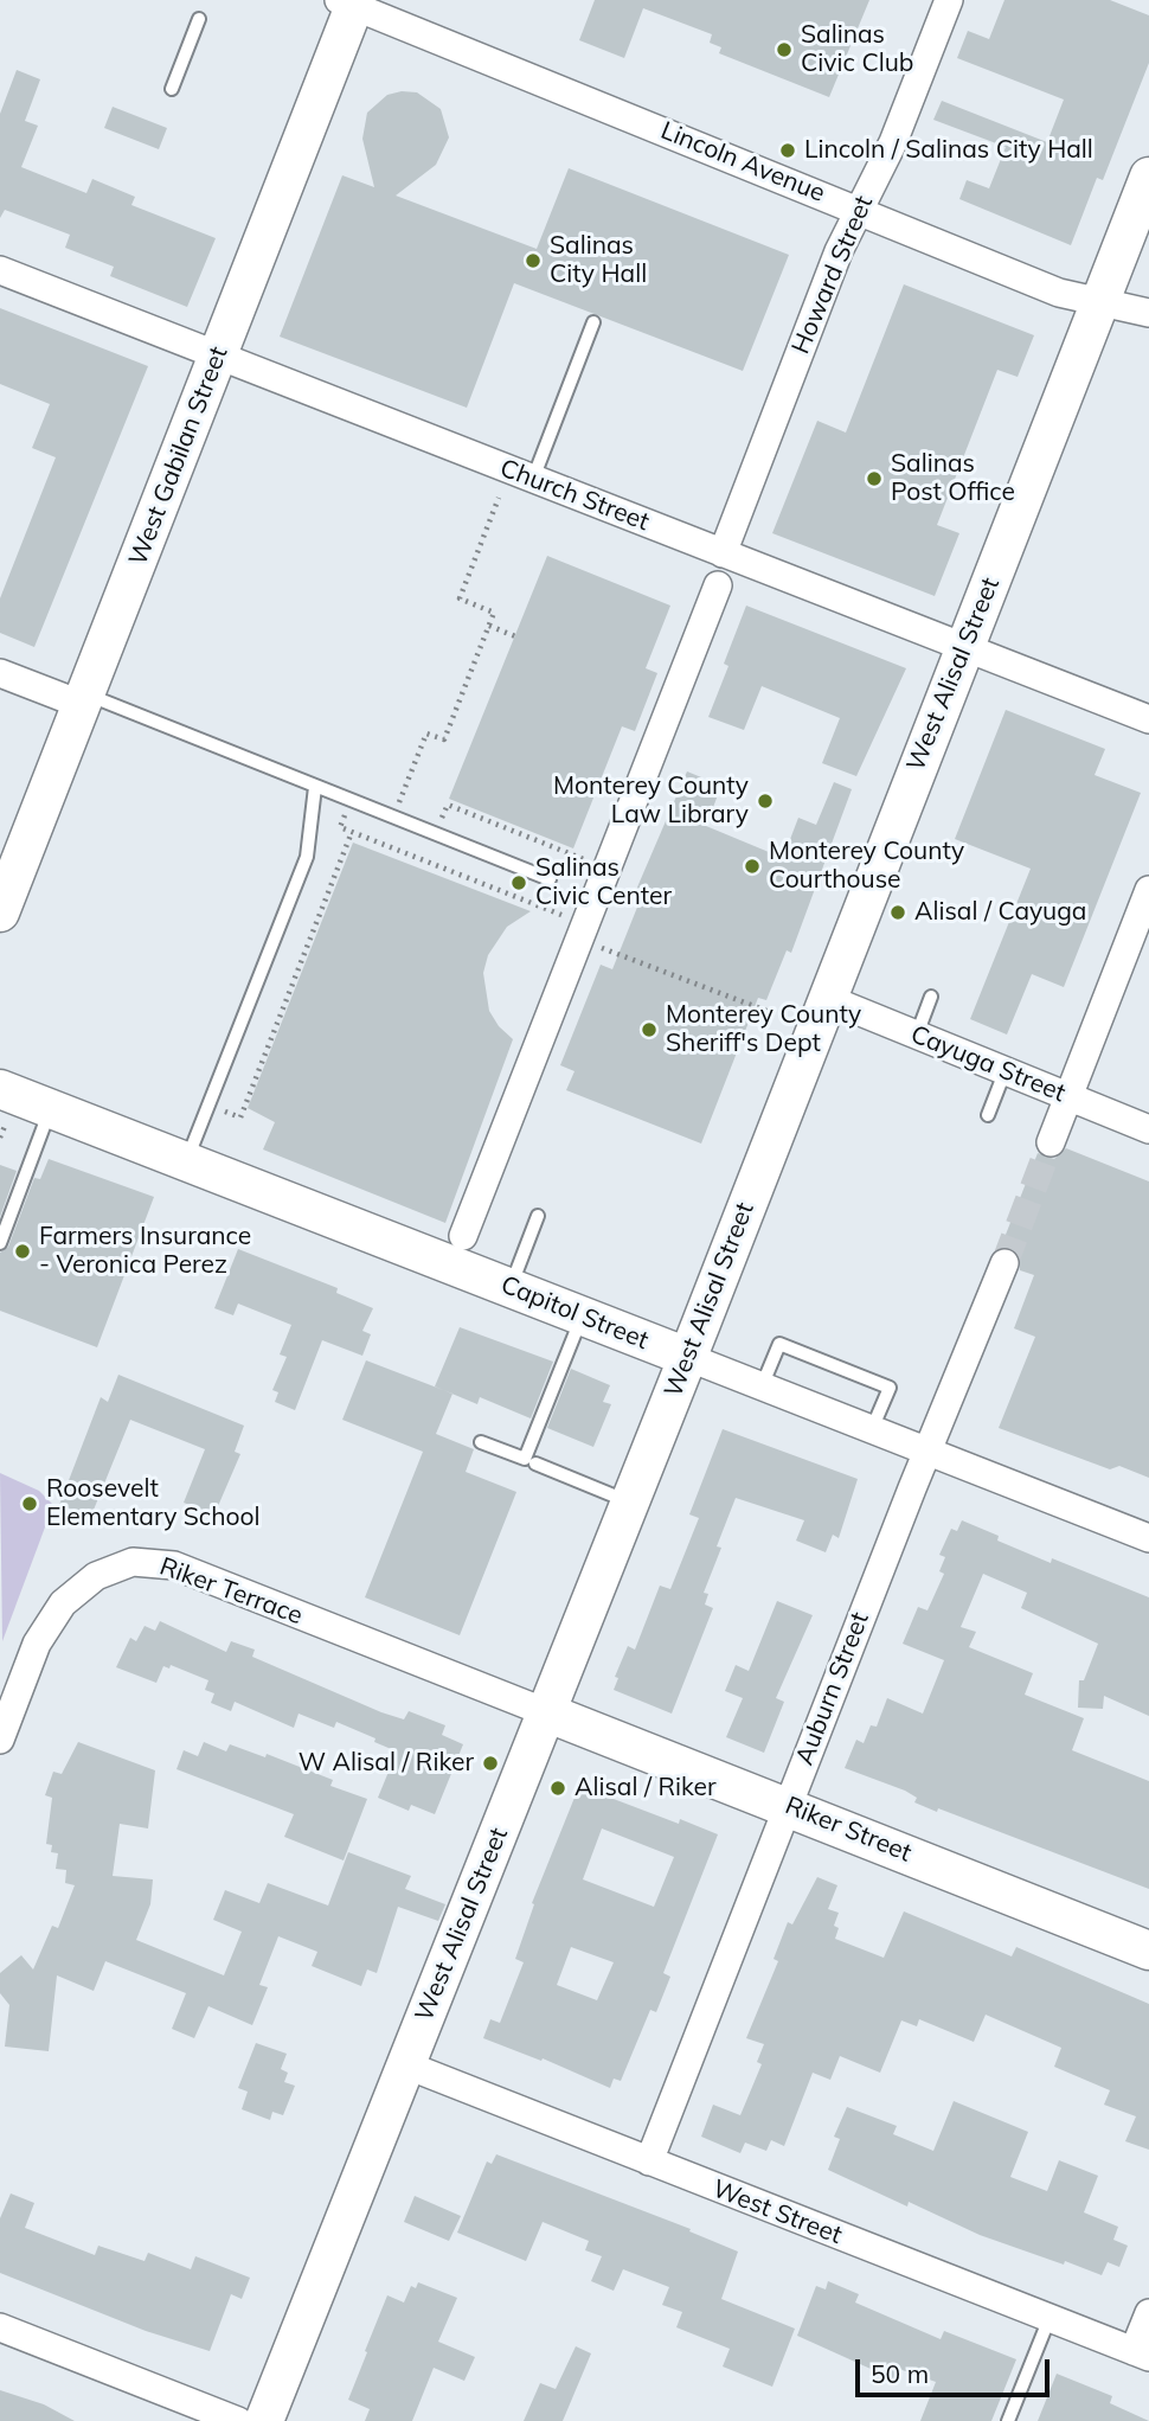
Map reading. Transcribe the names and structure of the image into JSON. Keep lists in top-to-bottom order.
{
  "streets": {
    "main road": [
      "West Gabilan Street",
      "West Alisal Street",
      "Capitol Street",
      "Riker Street"
    ],
    "street": [
      "Lincoln Avenue",
      "Howard Street",
      "Church Street",
      "Cayuga Street",
      "Riker Terrace",
      "Auburn Street",
      "West Street"
    ]
  },
  "crossings": [
    ["Lincoln Avenue", "Howard Street"],
    ["Lincoln Avenue", "West Gabilan Street"],
    ["Lincoln Avenue", "West Alisal Street"],
    ["Howard Street", "Church Street"],
    ["West Gabilan Street", "Church Street"],
    ["Church Street", "West Alisal Street"],
    ["West Alisal Street", "Cayuga Street"],
    ["West Alisal Street", "Capitol Street"],
    ["West Alisal Street", "Riker Terrace"],
    ["West Alisal Street", "Riker Street"],
    ["West Alisal Street", "West Street"],
    ["Capitol Street", "Auburn Street"],
    ["Riker Terrace", "Riker Street"],
    ["Auburn Street", "Riker Street"],
    ["Auburn Street", "West Street"]
  ],
  "places": [
    "Salinas Civic Club",
    "Lincoln / Salinas City Hall",
    "Salinas City Hall",
    "Salinas Post Office",
    "Monterey County Law Library",
    "Monterey County Courthouse",
    "Salinas Civic Center",
    "Alisal / Cayuga",
    "Monterey County Sheriff's Dept",
    "Farmers Insurance - Veronica Perez",
    "Roosevelt Elementary School",
    "W Alisal / Riker",
    "Alisal / Riker"
  ],
  "scale_bar": "50 m"
}
